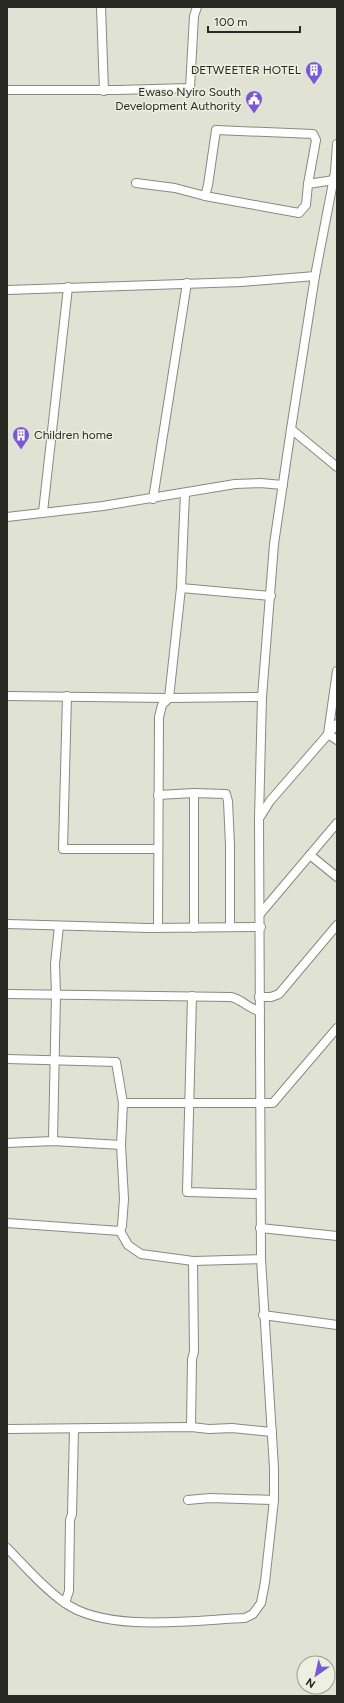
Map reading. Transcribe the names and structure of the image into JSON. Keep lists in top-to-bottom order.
{
  "places": {
    "building": ["DETWEETER HOTEL", "Children home"],
    "public building": ["Ewaso Nyiro South Development Authority"]
  },
  "scale_bar": "100 m",
  "north": "bottom left"
}
